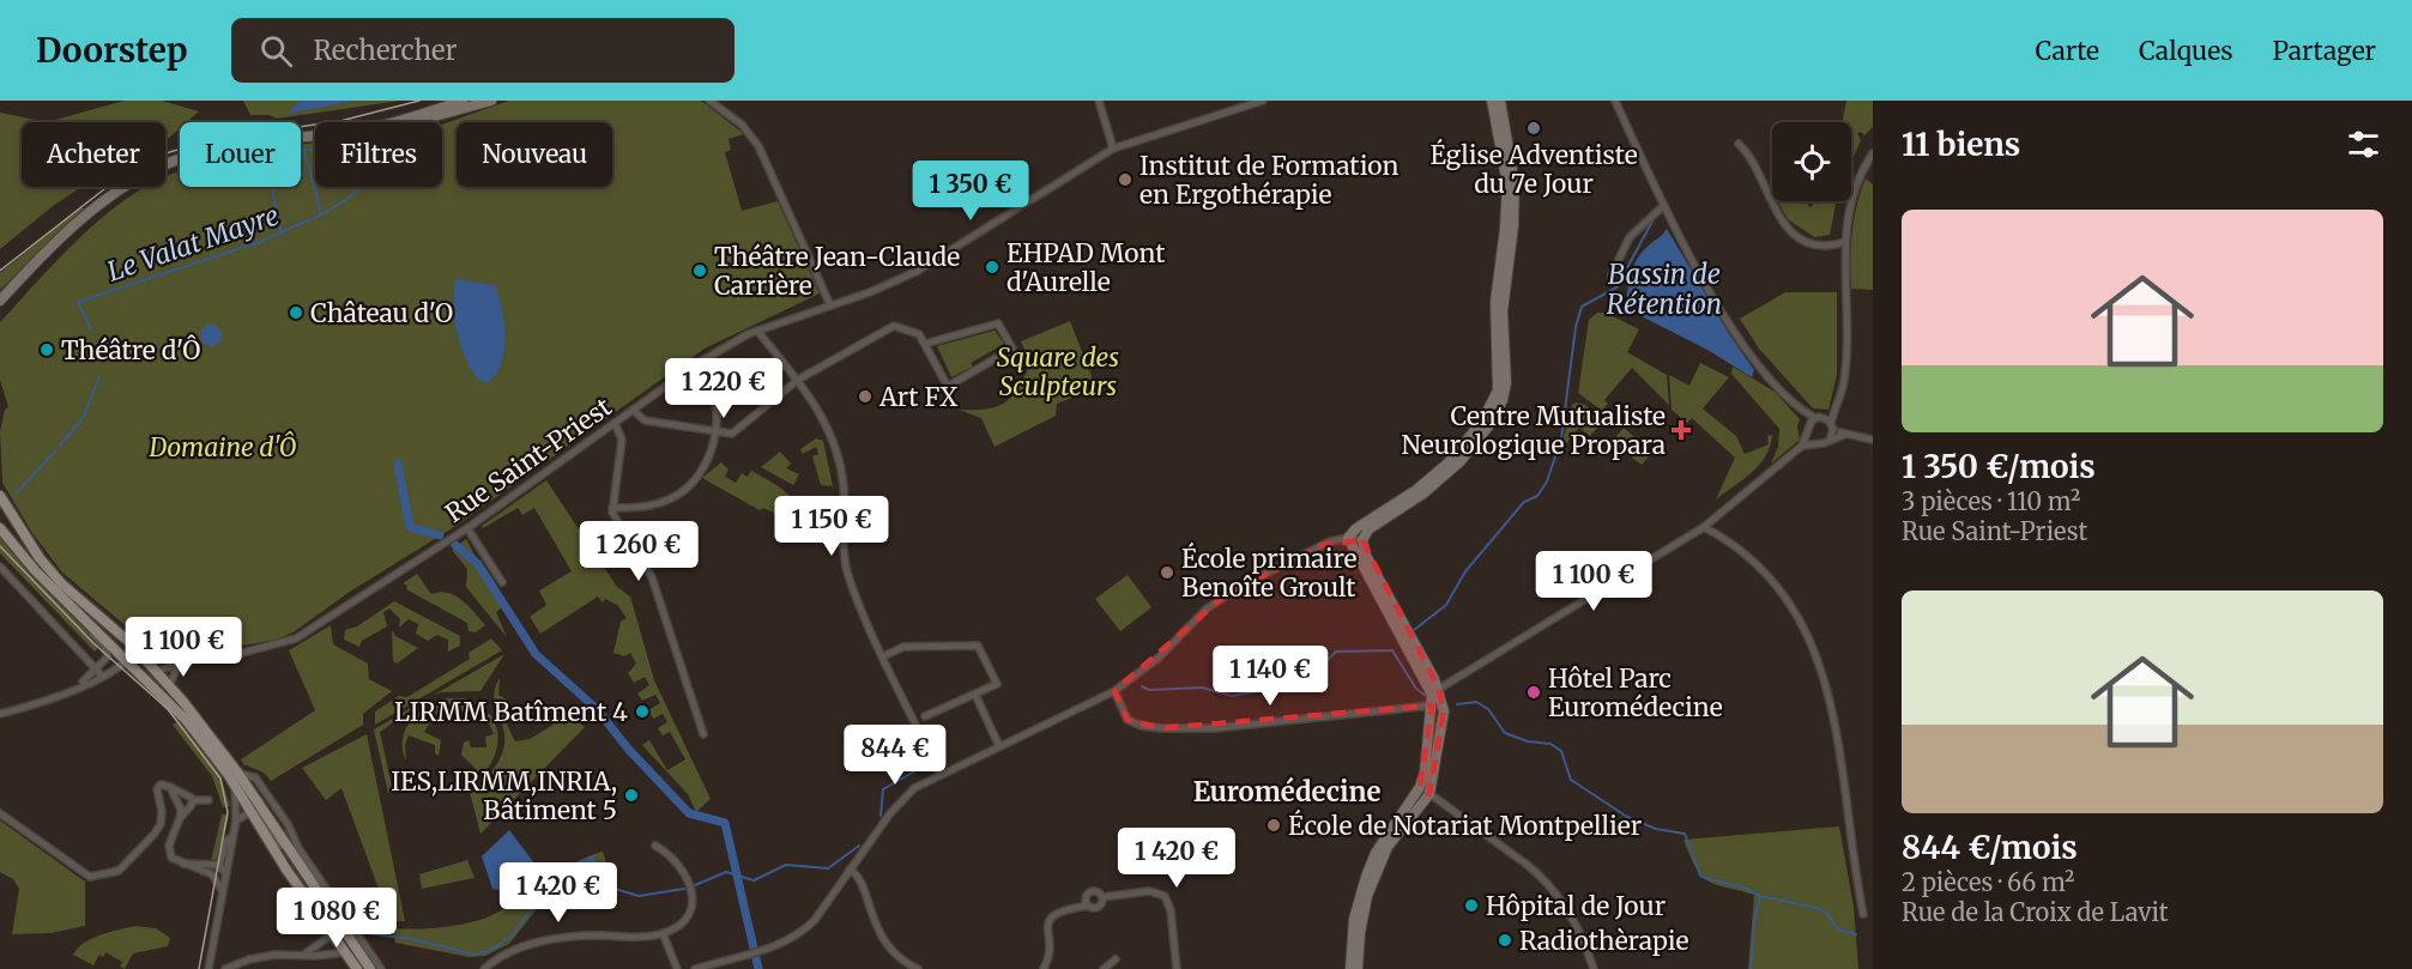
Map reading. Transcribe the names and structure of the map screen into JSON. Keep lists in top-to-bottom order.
{
  "streets": {
    "street": ["Rue Saint-Priest"]
  },
  "districts": ["Euromédecine"],
  "water": ["Le Valat Mayre", "Bassin de Rétention"],
  "parks": ["Square des Sculpteurs", "Domaine d'Ô"],
  "places": {
    "other": [
      "Église Adventiste du 7e Jour",
      "Institut de Formation en Ergothérapie",
      "EHPAD Mont d'Aurelle",
      "Théâtre Jean-Claude Carrière",
      "Château d'O",
      "Théâtre d'Ô",
      "Art FX",
      "École primaire Benoîte Groult",
      "Hôtel Parc Euromédecine",
      "LIRMM Batîment 4",
      "IES,LIRMM,INRIA, Bâtiment 5",
      "École de Notariat Montpellier",
      "Hôpital de Jour",
      "Radiothèrapie"
    ],
    "health": ["Centre Mutualiste Neurologique Propara"]
  },
  "page": {
    "header": "Doorstep",
    "search": "Rechercher",
    "nav": ["Carte", "Calques", "Partager"],
    "heading": "11 biens",
    "chip": [
      "Acheter",
      "Louer",
      "Filtres",
      "Nouveau"
    ],
    "price": [
      "1 350 €",
      "1 220 €",
      "1 150 €",
      "1 260 €",
      "1 100 €",
      "1 100 €",
      "1 140 €",
      "844 €",
      "1 420 €",
      "1 420 €",
      "1 080 €"
    ],
    "list": [
      {
        "name": "1 350 €/mois",
        "note": "3 pièces · 110 m² · Rue Saint-Priest"
      },
      {
        "name": "844 €/mois",
        "note": "2 pièces · 66 m² · Rue de la Croix de Lavit"
      }
    ]
  }
}
